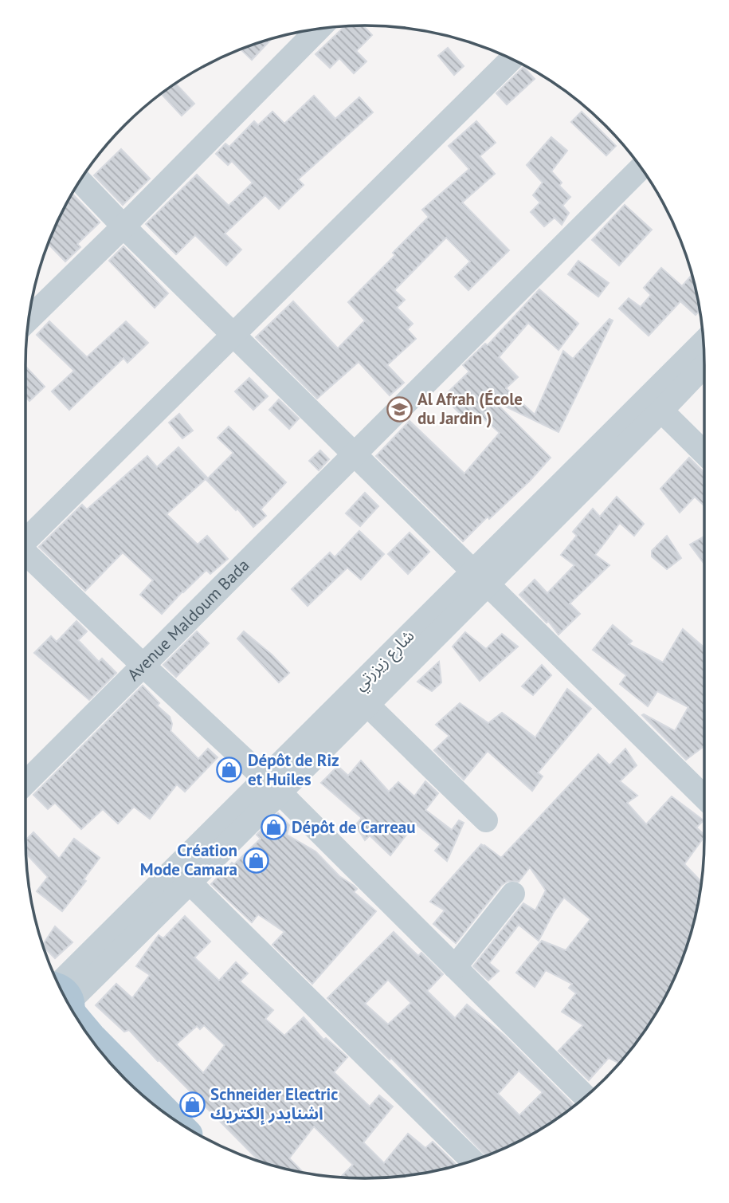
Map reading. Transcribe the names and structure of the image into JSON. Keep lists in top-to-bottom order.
{
  "streets": {
    "street": ["Avenue Maldoum Bada", "شارع زيزرتي"]
  },
  "places": {
    "school or university": ["Al Afrah (École du Jardin )"],
    "shop": [
      "Dépôt de Riz et Huiles",
      "Dépôt de Carreau",
      "Création Mode Camara",
      "Schneider Electric اشنايدر إلكتريك"
    ]
  }
}
